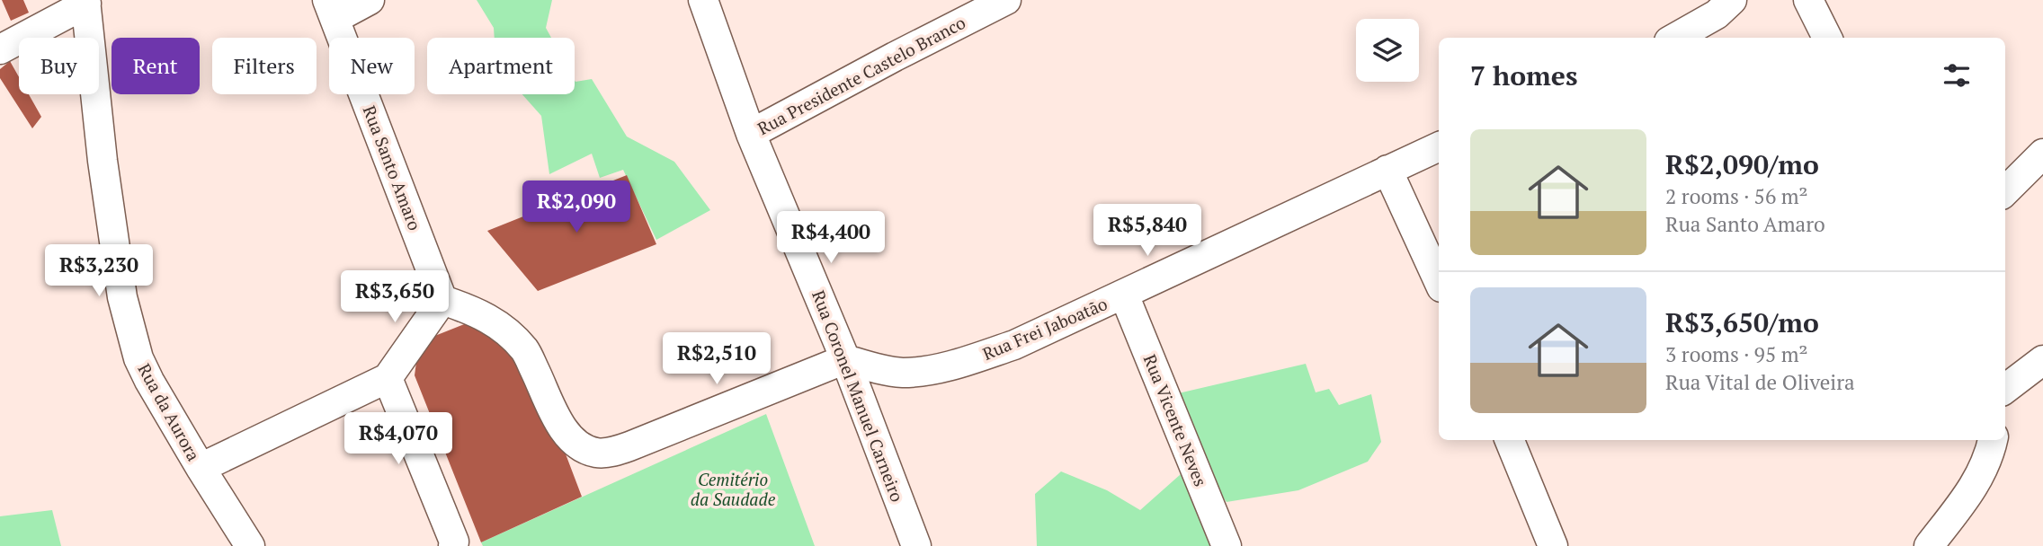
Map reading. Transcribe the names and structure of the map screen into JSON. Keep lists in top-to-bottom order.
{
  "streets": {
    "street": [
      "Rua Presidente Castelo Branco",
      "Rua Santo Amaro",
      "Rua Frei Jaboatão",
      "Rua Coronel Manuel Carneiro",
      "Rua da Aurora",
      "Rua Vicente Neves"
    ]
  },
  "crossings": [
    ["Rua Presidente Castelo Branco", "Rua Coronel Manuel Carneiro"],
    ["Rua Frei Jaboatão", "Rua Coronel Manuel Carneiro"],
    ["Rua Frei Jaboatão", "Rua Vicente Neves"]
  ],
  "parks": ["Cemitério da Saudade"],
  "page": {
    "chip": [
      "Buy",
      "Rent",
      "Filters",
      "New",
      "Apartment"
    ],
    "heading": "7 homes",
    "list": [
      {
        "name": "R$2,090/mo",
        "note": "2 rooms · 56 m² · Rua Santo Amaro"
      },
      {
        "name": "R$3,650/mo",
        "note": "3 rooms · 95 m² · Rua Vital de Oliveira"
      }
    ],
    "price": [
      "R$2,090",
      "R$5,840",
      "R$4,400",
      "R$3,230",
      "R$3,650",
      "R$2,510",
      "R$4,070"
    ]
  }
}
